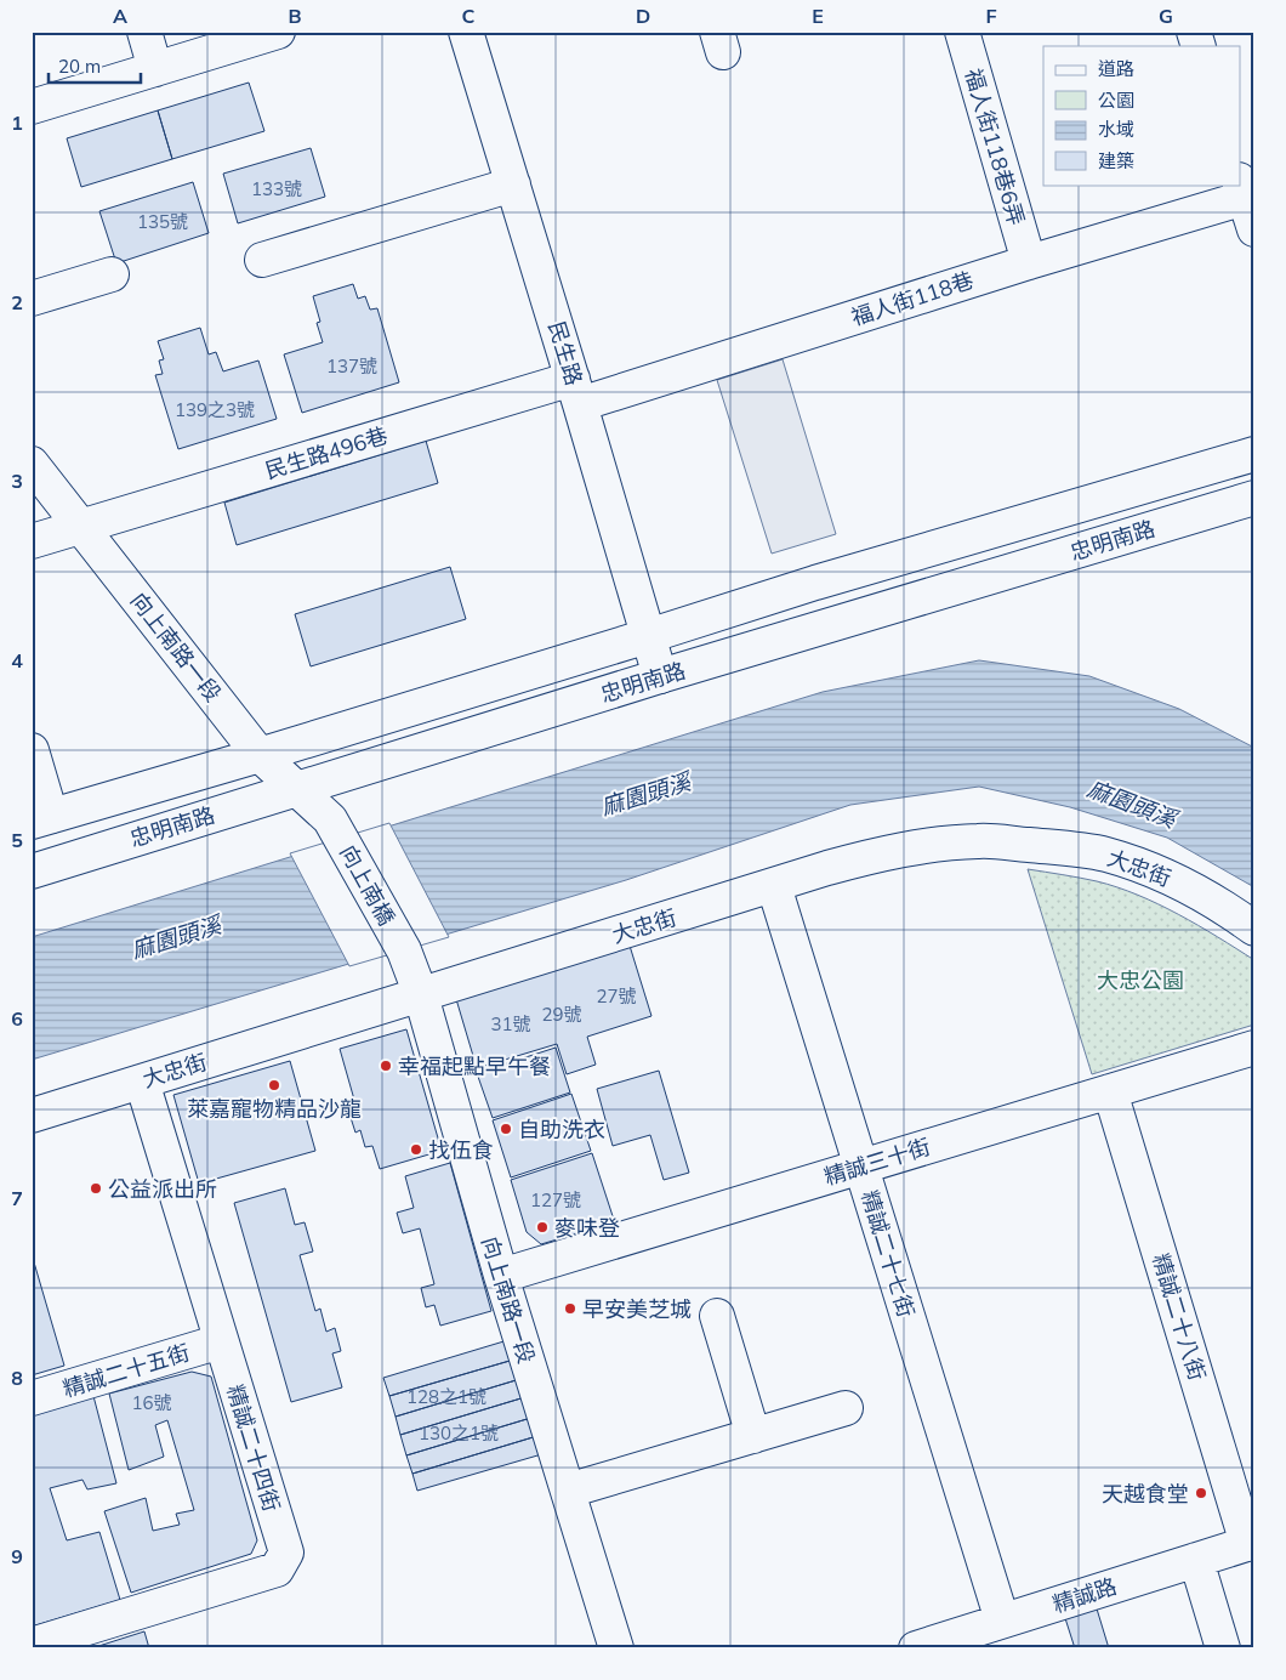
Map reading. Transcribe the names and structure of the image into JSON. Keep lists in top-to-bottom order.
{
  "streets": {
    "street": [
      "福人街118巷6弄",
      "福人街118巷",
      "民生路",
      "民生路496巷",
      "忠明南路",
      "向上南路一段",
      "大忠街",
      "向上南橋",
      "精誠三十街",
      "精誠二十七街",
      "精誠二十八街",
      "精誠二十五街",
      "精誠二十四街",
      "精誠路"
    ]
  },
  "crossings": [
    ["福人街118巷6弄", "福人街118巷"],
    ["福人街118巷", "民生路"],
    ["福人街118巷", "民生路496巷"],
    ["民生路", "民生路496巷"],
    ["民生路", "忠明南路"],
    ["民生路496巷", "向上南路一段"],
    ["忠明南路", "向上南路一段"],
    ["向上南路一段", "大忠街"],
    ["向上南路一段", "向上南橋"],
    ["向上南路一段", "精誠三十街"],
    ["大忠街", "精誠二十七街"],
    ["大忠街", "精誠二十四街"],
    ["精誠三十街", "精誠二十七街"],
    ["精誠三十街", "精誠二十八街"],
    ["精誠二十七街", "精誠路"],
    ["精誠二十八街", "精誠路"],
    ["精誠二十五街", "精誠二十四街"]
  ],
  "water": ["麻園頭溪"],
  "parks": ["大忠公園"],
  "places": [
    "幸福起點早午餐",
    "萊嘉寵物精品沙龍",
    "自助洗衣",
    "找伍食",
    "公益派出所",
    "麥味登",
    "早安美芝城",
    "天越食堂"
  ],
  "house_numbers": [
    "133號",
    "135號",
    "137號",
    "139之3號",
    "27號",
    "29號",
    "31號",
    "127號",
    "128之1號",
    "16號",
    "130之1號"
  ],
  "legend": [
    "道路",
    "公園",
    "水域",
    "建築"
  ],
  "scale_bar": "20 m",
  "grid": {
    "columns": [
      "A",
      "B",
      "C",
      "D",
      "E",
      "F",
      "G"
    ],
    "rows": [
      "1",
      "2",
      "3",
      "4",
      "5",
      "6",
      "7",
      "8",
      "9"
    ]
  }
}
